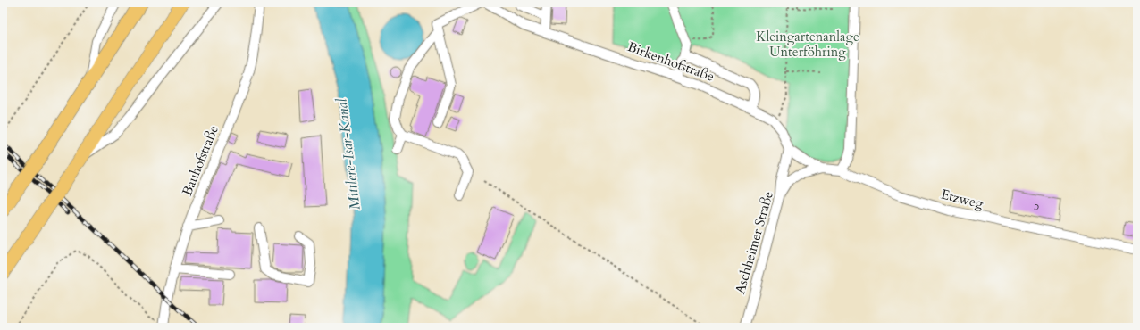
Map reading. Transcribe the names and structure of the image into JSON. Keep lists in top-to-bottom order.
{
  "streets": {
    "street": [
      "Birkenhofstraße",
      "Bauhofstraße",
      "Etzweg",
      "Aschheimer Straße"
    ]
  },
  "crossings": [
    ["Birkenhofstraße", "Etzweg"],
    ["Etzweg", "Aschheimer Straße"]
  ],
  "water": ["Mittlere-Isar-Kanal"],
  "parks": ["Kleingartenanlage Unterföhring"],
  "house_numbers": ["5"]
}
